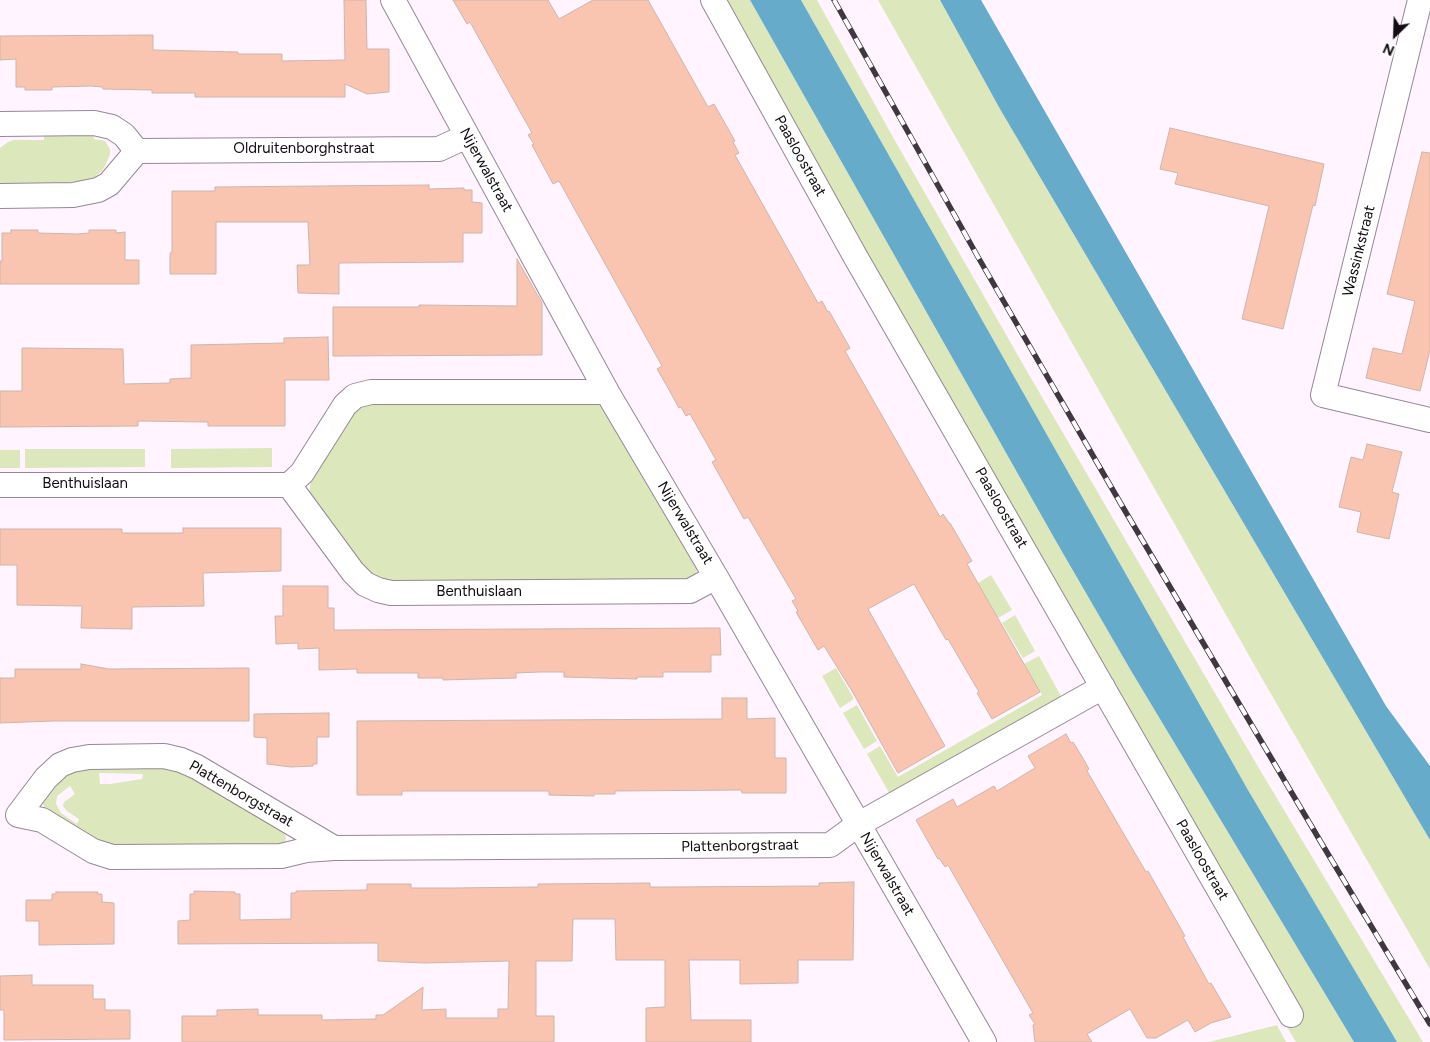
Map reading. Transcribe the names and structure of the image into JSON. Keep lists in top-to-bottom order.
{
  "streets": {
    "street": [
      "Oldruitenborghstraat",
      "Paasloostraat",
      "Nijerwalstraat",
      "Wassinkstraat",
      "Benthuislaan",
      "Plattenborgstraat"
    ]
  },
  "crossings": [
    ["Oldruitenborghstraat", "Nijerwalstraat"],
    ["Paasloostraat", "Plattenborgstraat"],
    ["Nijerwalstraat", "Benthuislaan"],
    ["Nijerwalstraat", "Plattenborgstraat"]
  ],
  "north": "bottom left"
}
